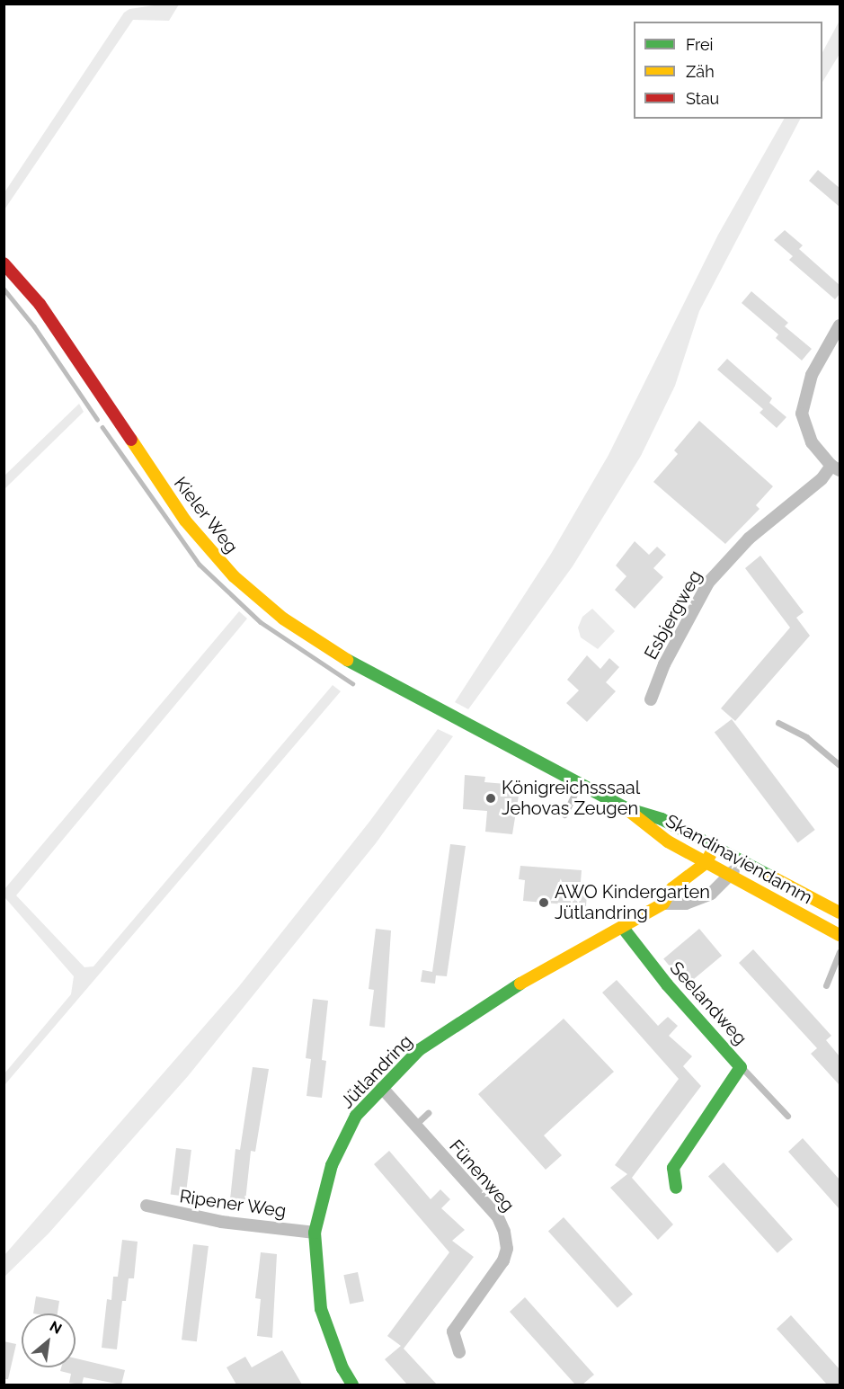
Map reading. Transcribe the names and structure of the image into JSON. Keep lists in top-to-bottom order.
{
  "streets": {
    "street": [
      "Kieler Weg",
      "Esbjergweg",
      "Skandinaviendamm",
      "Seelandweg",
      "Jütlandring",
      "Fünenweg",
      "Ripener Weg"
    ]
  },
  "crossings": [
    ["Kieler Weg", "Skandinaviendamm"],
    ["Skandinaviendamm", "Jütlandring"],
    ["Seelandweg", "Jütlandring"],
    ["Jütlandring", "Fünenweg"],
    ["Jütlandring", "Ripener Weg"]
  ],
  "places": ["Königreichsssaal Jehovas Zeugen", "AWO Kindergarten Jütlandring"],
  "legend": ["Frei", "Zäh", "Stau"],
  "north": "top right"
}
